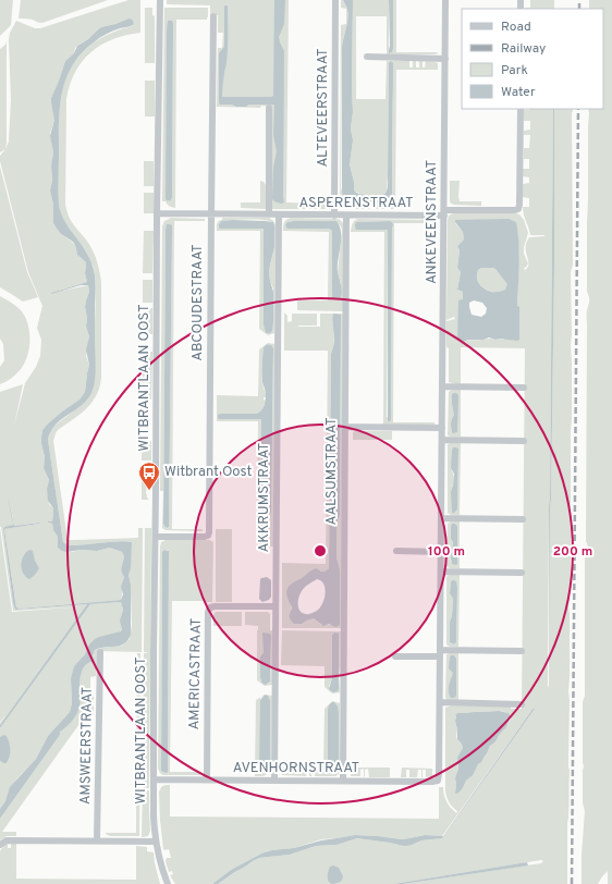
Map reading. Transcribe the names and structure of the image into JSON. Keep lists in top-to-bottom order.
{
  "streets": {
    "street": [
      "ALTEVEERSTRAAT",
      "ASPERENSTRAAT",
      "ANKEVEENSTRAAT",
      "ABCOUDESTRAAT",
      "WITBRANTLAAN OOST",
      "AALSUMSTRAAT",
      "AKKRUMSTRAAT",
      "AMERICASTRAAT",
      "AMSWEERSTRAAT",
      "AVENHORNSTRAAT"
    ]
  },
  "crossings": [
    ["ALTEVEERSTRAAT", "ASPERENSTRAAT"],
    ["ASPERENSTRAAT", "ANKEVEENSTRAAT"],
    ["ASPERENSTRAAT", "ABCOUDESTRAAT"],
    ["ASPERENSTRAAT", "WITBRANTLAAN OOST"],
    ["ASPERENSTRAAT", "AALSUMSTRAAT"],
    ["ASPERENSTRAAT", "AKKRUMSTRAAT"],
    ["ANKEVEENSTRAAT", "AVENHORNSTRAAT"],
    ["ABCOUDESTRAAT", "WITBRANTLAAN OOST"],
    ["WITBRANTLAAN OOST", "AVENHORNSTRAAT"],
    ["AALSUMSTRAAT", "AVENHORNSTRAAT"],
    ["AKKRUMSTRAAT", "AMERICASTRAAT"],
    ["AKKRUMSTRAAT", "AVENHORNSTRAAT"],
    ["AMERICASTRAAT", "AVENHORNSTRAAT"]
  ],
  "places": {
    "bus stop": ["Witbrant Oost"]
  },
  "legend": [
    "Road",
    "Railway",
    "Park",
    "Water"
  ],
  "rings": ["100 m", "200 m"]
}
